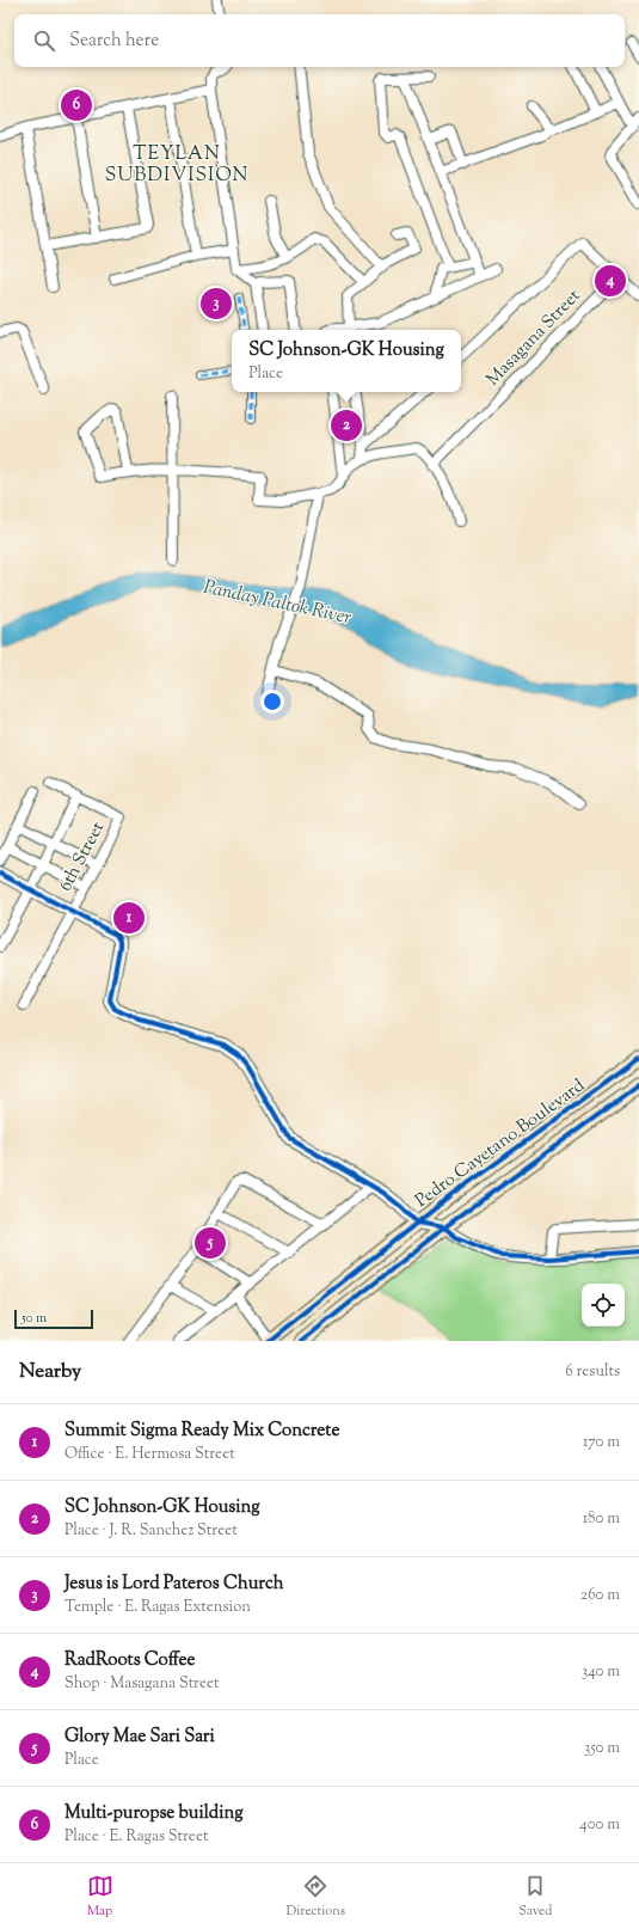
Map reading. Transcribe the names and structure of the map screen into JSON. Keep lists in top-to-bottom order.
{
  "streets": {
    "main road": ["Pedro Cayetano Boulevard"],
    "street": ["Masagana Street", "6th Street"]
  },
  "districts": ["TEYLAN SUBDIVISION"],
  "water": ["Panday Paltok River"],
  "scale_bar": "50 m",
  "page": {
    "search": "Search here",
    "pins": [
      "6",
      "4",
      "3",
      "2",
      "1",
      "5"
    ],
    "popup": ["SC Johnson-GK Housing", "Place"],
    "scale": "50 m",
    "heading": ["Nearby", "6 results"],
    "list": [
      {
        "mark": "1",
        "name": "Summit Sigma Ready Mix Concrete",
        "note": "Office · E. Hermosa Street",
        "value": "170 m"
      },
      {
        "mark": "2",
        "name": "SC Johnson-GK Housing",
        "note": "Place · J. R. Sanchez Street",
        "value": "180 m"
      },
      {
        "mark": "3",
        "name": "Jesus is Lord Pateros Church",
        "note": "Temple · E. Ragas Extension",
        "value": "260 m"
      },
      {
        "mark": "4",
        "name": "RadRoots Coffee",
        "note": "Shop · Masagana Street",
        "value": "340 m"
      },
      {
        "mark": "5",
        "name": "Glory Mae Sari Sari",
        "note": "Place",
        "value": "350 m"
      },
      {
        "mark": "6",
        "name": "Multi-puropse building",
        "note": "Place · E. Ragas Street",
        "value": "400 m"
      }
    ],
    "nav": ["Map", "Directions", "Saved"]
  }
}
